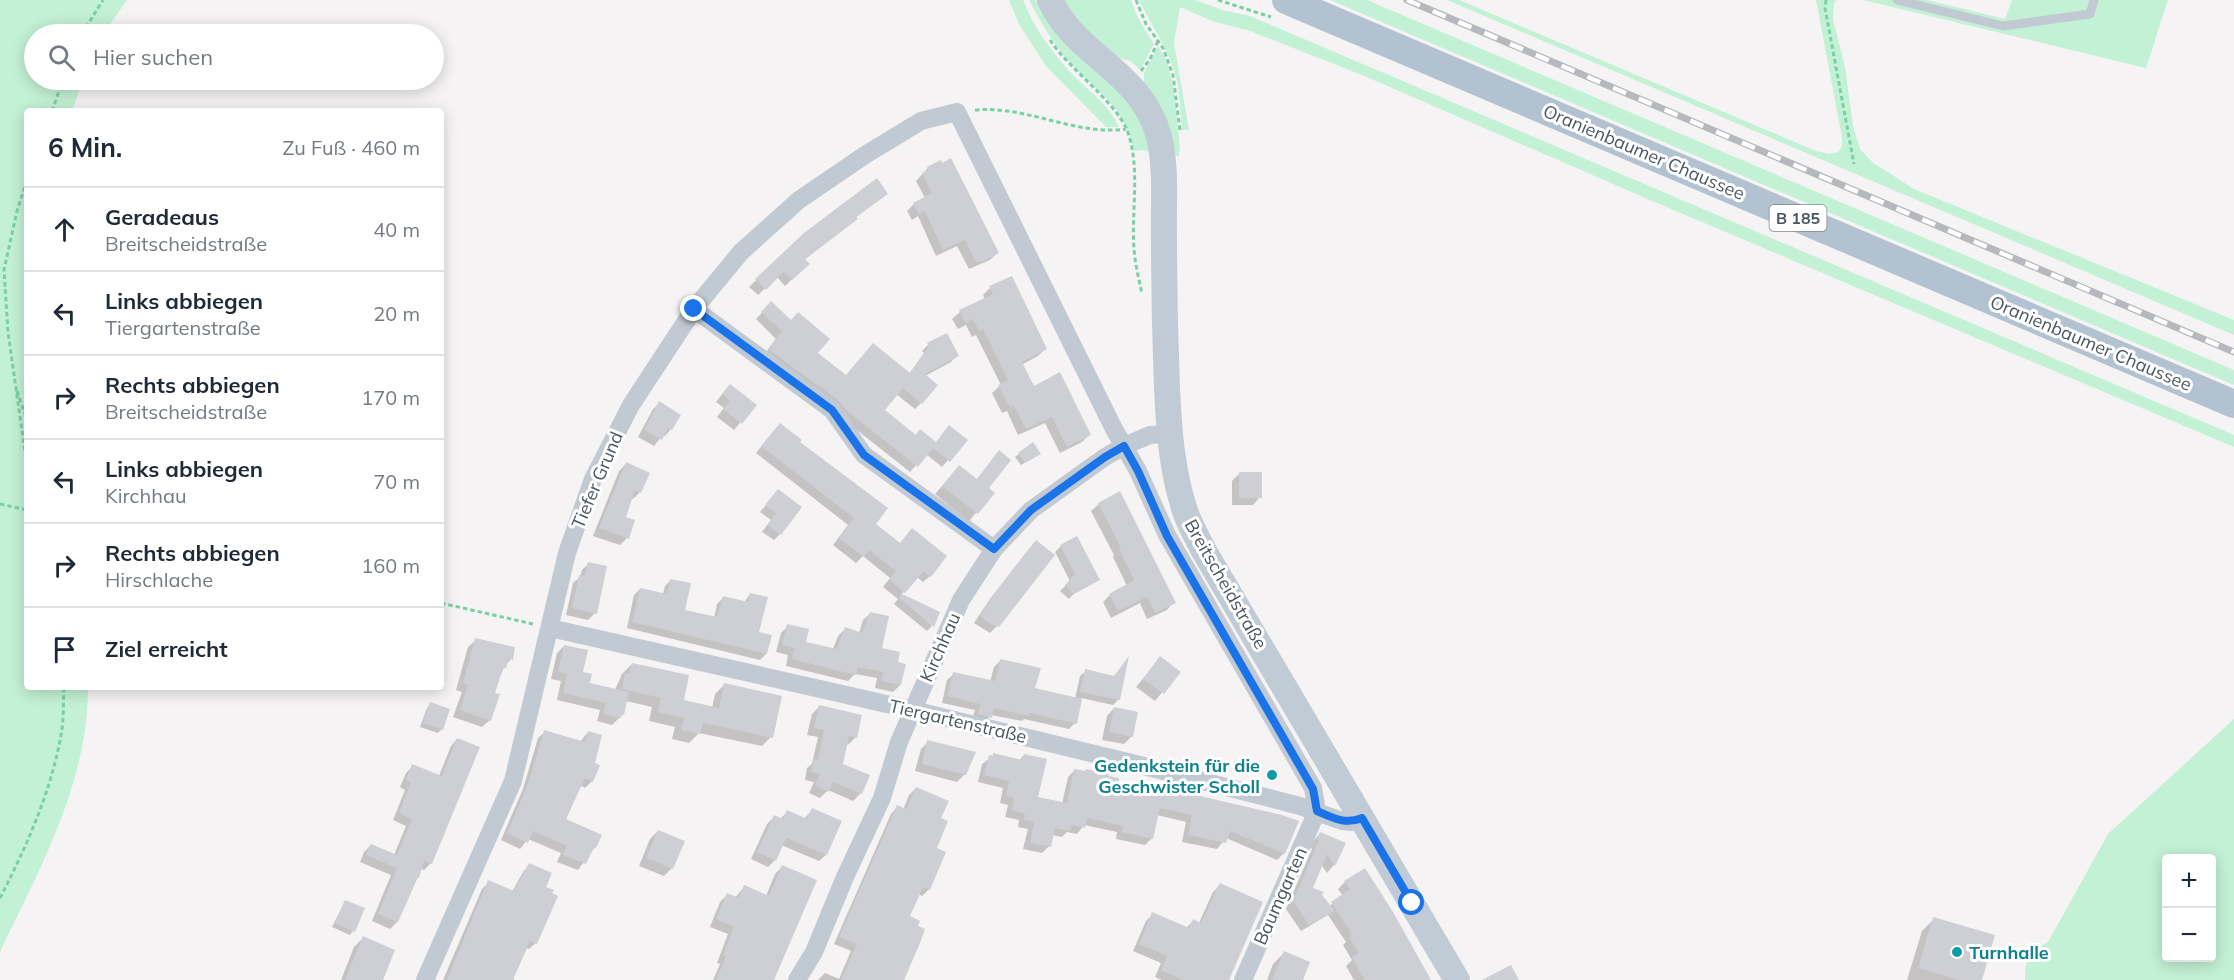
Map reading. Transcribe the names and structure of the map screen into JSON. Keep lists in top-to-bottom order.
{
  "streets": {
    "main road": ["Oranienbaumer Chaussee", "B 185"],
    "street": [
      "Tiefer Grund",
      "Breitscheidstraße",
      "Kirchhau",
      "Tiergartenstraße",
      "Baumgarten"
    ]
  },
  "crossings": [
    ["Tiefer Grund", "Breitscheidstraße"],
    ["Tiefer Grund", "Tiergartenstraße"],
    ["Breitscheidstraße", "Kirchhau"],
    ["Breitscheidstraße", "Tiergartenstraße"],
    ["Breitscheidstraße", "Baumgarten"],
    ["Kirchhau", "Tiergartenstraße"],
    ["Tiergartenstraße", "Baumgarten"]
  ],
  "places": ["Gedenkstein für die Geschwister Scholl", "Turnhalle"],
  "page": {
    "search": "Hier suchen",
    "heading": ["6 Min.", "Zu Fuß · 460 m"],
    "list": [
      ["Geradeaus", "Breitscheidstraße", "40 m"],
      ["Links abbiegen", "Tiergartenstraße", "20 m"],
      ["Rechts abbiegen", "Breitscheidstraße", "170 m"],
      ["Links abbiegen", "Kirchhau", "70 m"],
      ["Rechts abbiegen", "Hirschlache", "160 m"],
      "Ziel erreicht"
    ],
    "map_buttons": ["+", "−"]
  }
}
